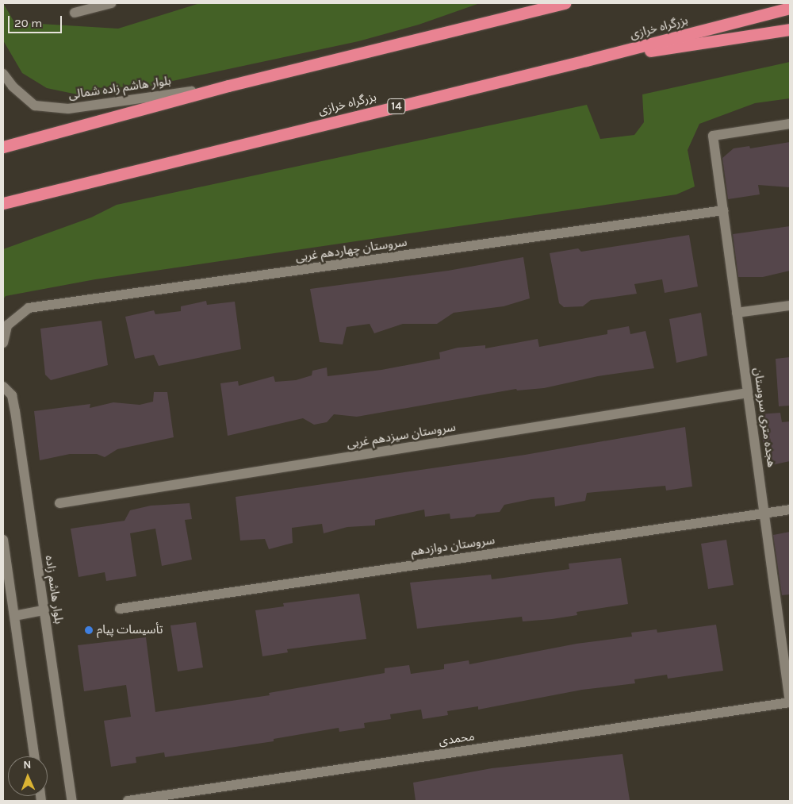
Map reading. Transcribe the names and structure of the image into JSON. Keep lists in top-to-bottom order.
{
  "streets": {
    "highway": ["بزرگراه خرازی", "14"],
    "street": [
      "بلوار هاشم زاده شمالی",
      "سروستان چهاردهم غربی",
      "هجده متری سروستان",
      "سروستان سیزدهم غربی",
      "سروستان دوازدهم",
      "بلوار هاشم زاده",
      "محمدی"
    ]
  },
  "crossings": [
    ["سروستان چهاردهم غربی", "هجده متری سروستان"],
    ["هجده متری سروستان", "سروستان سیزدهم غربی"],
    ["هجده متری سروستان", "سروستان دوازدهم"],
    ["هجده متری سروستان", "محمدی"]
  ],
  "places": ["تأسیسات پیام"],
  "scale_bar": "20 m",
  "north": "top"
}
